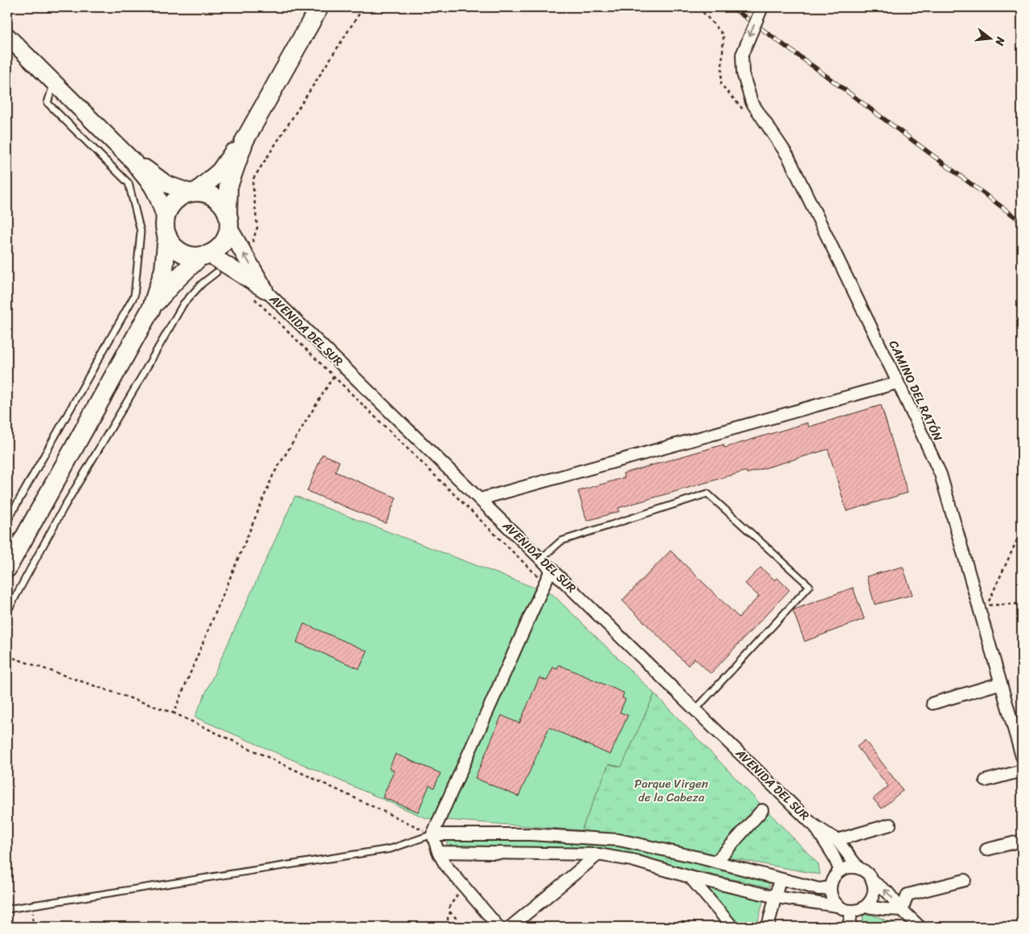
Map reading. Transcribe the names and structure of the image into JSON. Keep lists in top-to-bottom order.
{
  "streets": {
    "main road": ["AVENIDA DEL SUR"],
    "street": ["CAMINO DEL RATÓN"]
  },
  "one_way": ["CAMINO DEL RATÓN"],
  "parks": ["Parque Virgen de la Cabeza"],
  "north": "right"
}
